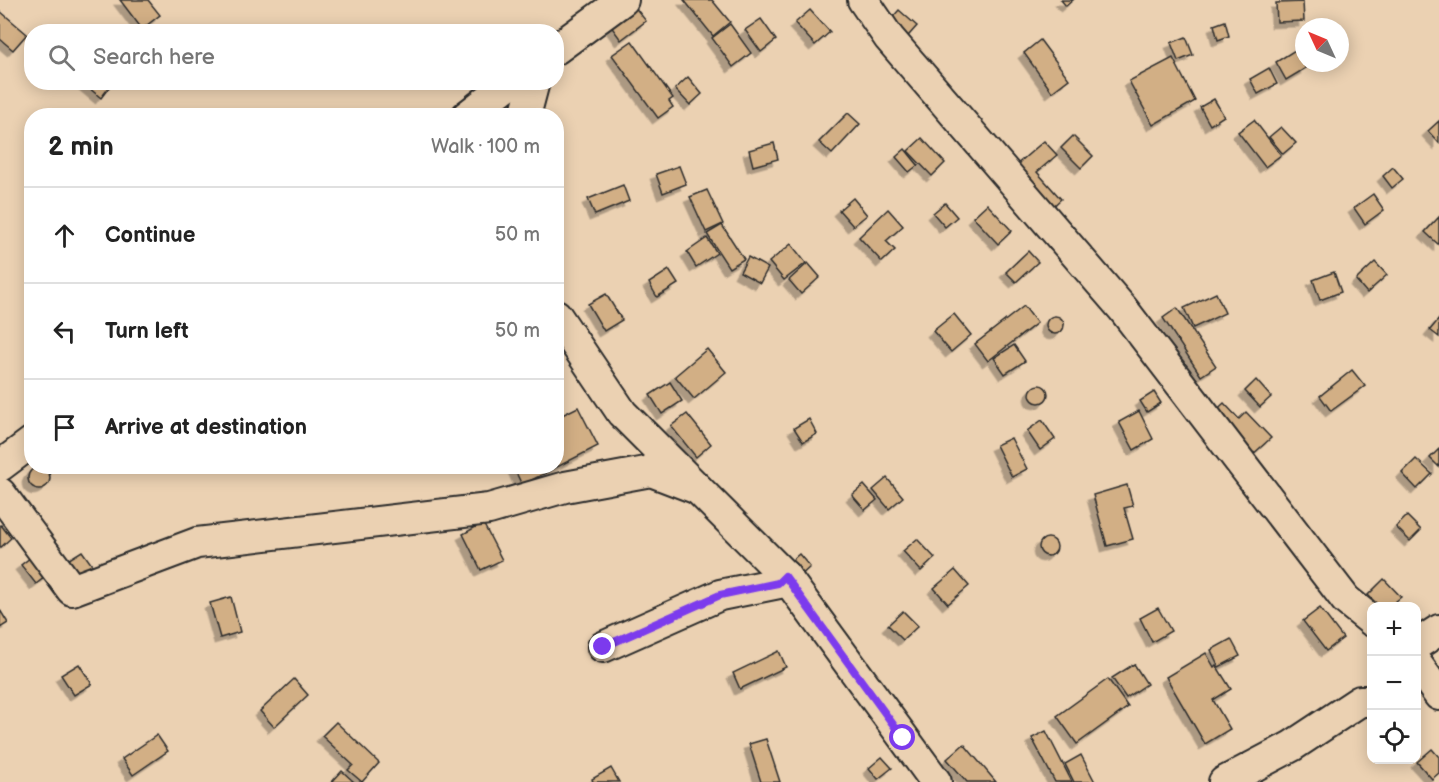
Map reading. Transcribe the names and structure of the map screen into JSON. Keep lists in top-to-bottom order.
{
  "north": "top left",
  "page": {
    "search": "Search here",
    "heading": ["2 min", "Walk · 100 m"],
    "list": [
      ["Continue", "50 m"],
      ["Turn left", "50 m"],
      "Arrive at destination"
    ],
    "map_buttons": ["+", "−"]
  }
}
